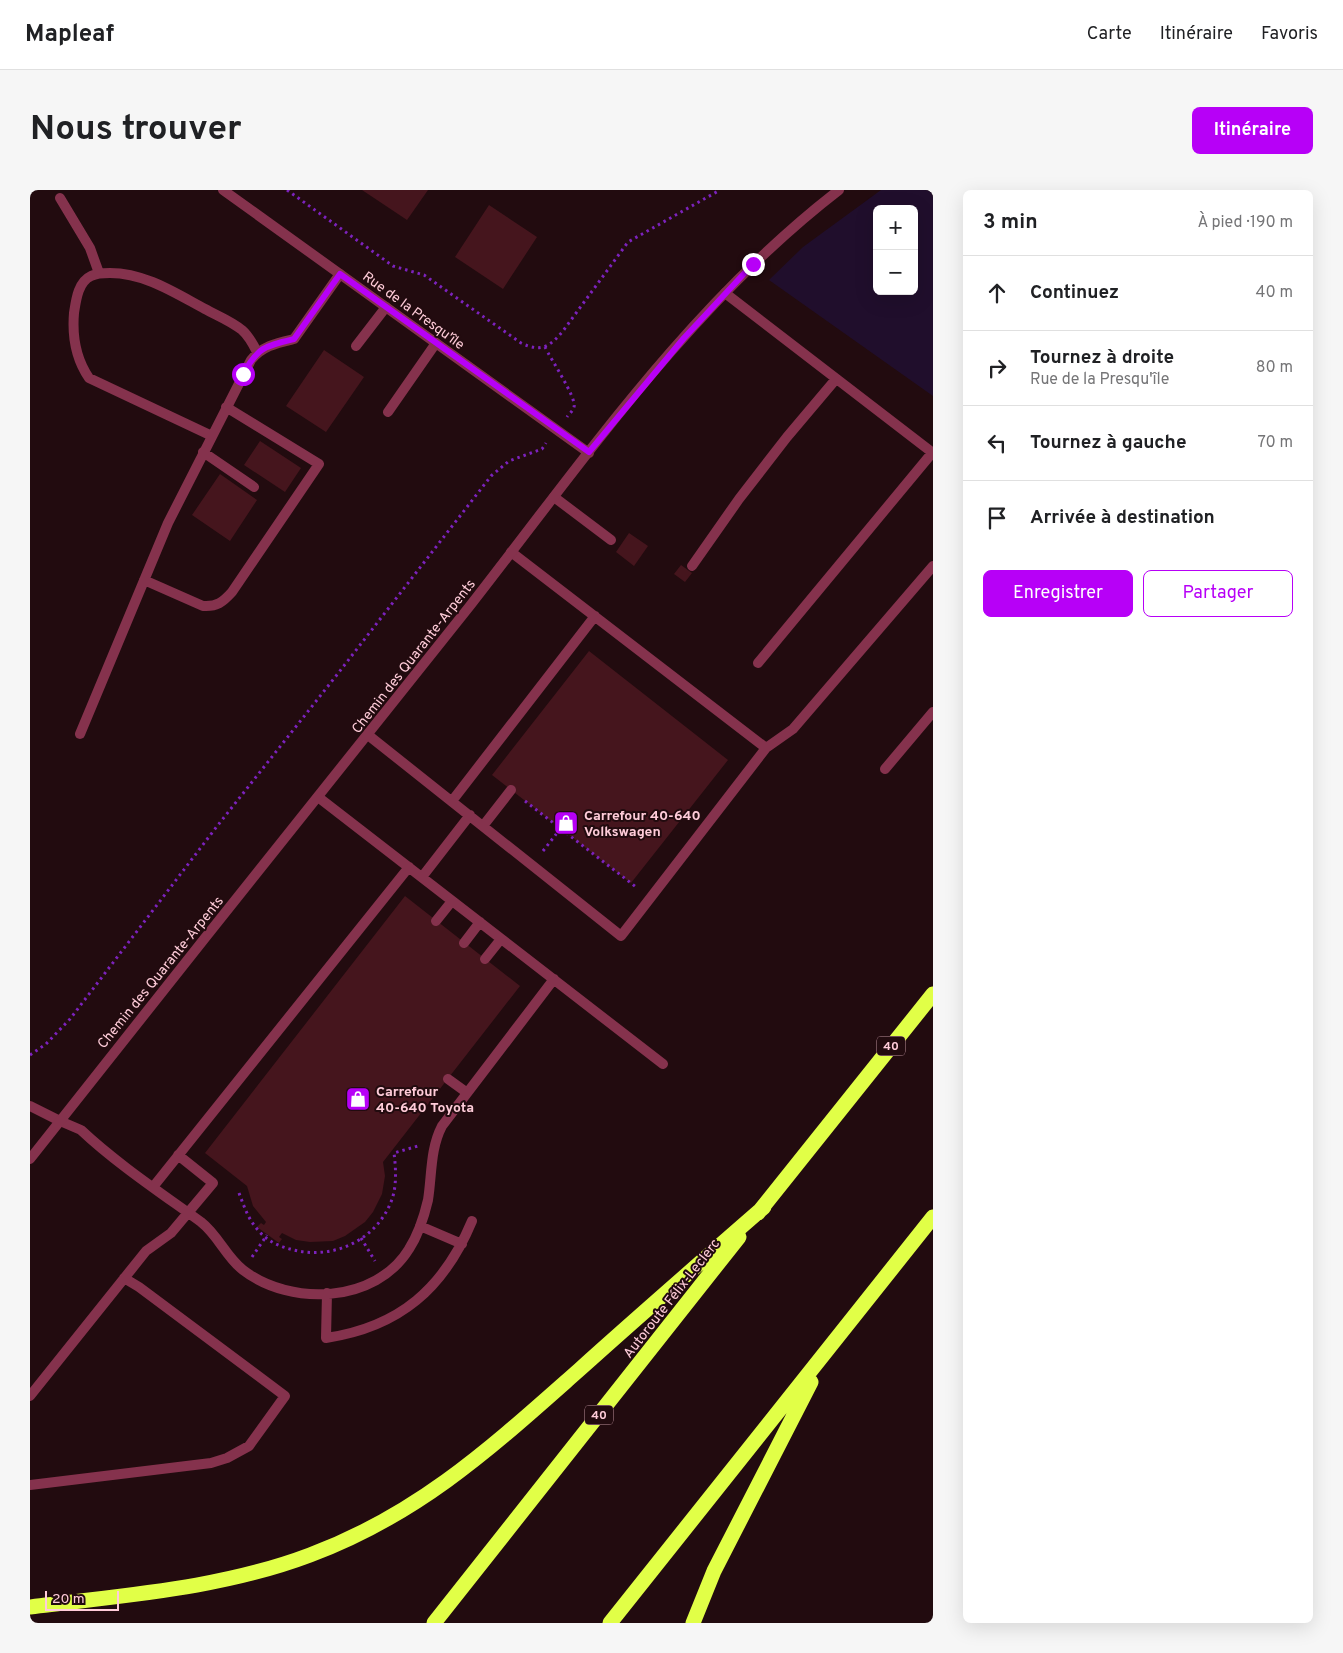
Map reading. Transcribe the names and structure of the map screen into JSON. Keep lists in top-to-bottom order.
{
  "streets": {
    "highway": ["40", "Autoroute Félix-Leclerc"],
    "street": ["Rue de la Presqu'île", "Chemin des Quarante-Arpents"]
  },
  "crossings": [
    ["Rue de la Presqu'île", "Chemin des Quarante-Arpents"]
  ],
  "places": {
    "shop": ["Carrefour 40-640 Volkswagen", "Carrefour 40-640 Toyota"]
  },
  "scale_bar": "20 m",
  "page": {
    "header": "Mapleaf",
    "nav": ["Carte", "Itinéraire", "Favoris"],
    "buttons": [
      "Itinéraire",
      ["Enregistrer", "Partager"]
    ],
    "title": "Nous trouver",
    "heading": ["3 min", "À pied · 190 m"],
    "map_buttons": ["+", "−"],
    "list": [
      ["Continuez", "40 m"],
      ["Tournez à droite", "Rue de la Presqu'île", "80 m"],
      ["Tournez à gauche", "70 m"],
      "Arrivée à destination"
    ],
    "scale": "20 m"
  }
}
